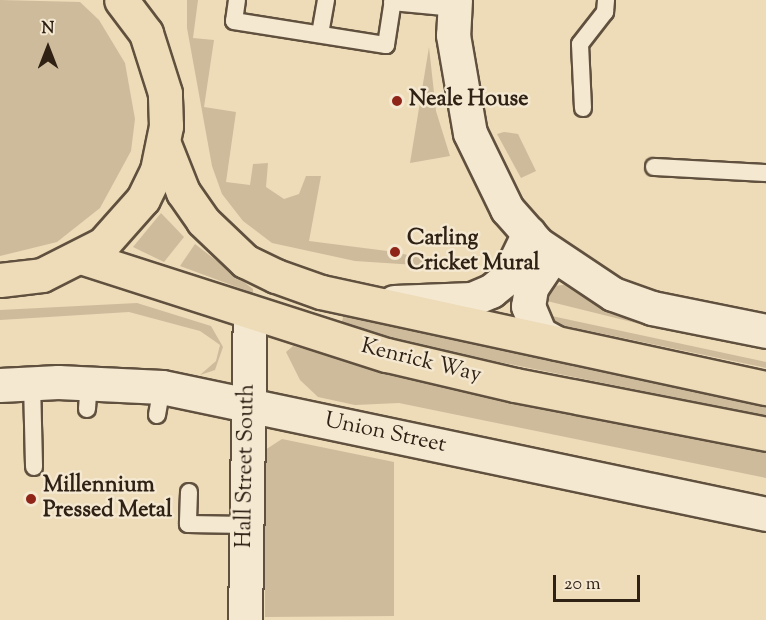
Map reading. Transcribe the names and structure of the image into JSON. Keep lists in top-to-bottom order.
{
  "streets": {
    "main road": ["Kenrick Way"],
    "street": ["Union Street", "Hall Street South"]
  },
  "crossings": [
    ["Kenrick Way", "Hall Street South"],
    ["Union Street", "Hall Street South"]
  ],
  "places": ["Neale House", "Carling Cricket Mural", "Millennium Pressed Metal"],
  "scale_bar": "20 m",
  "north": "top"
}
